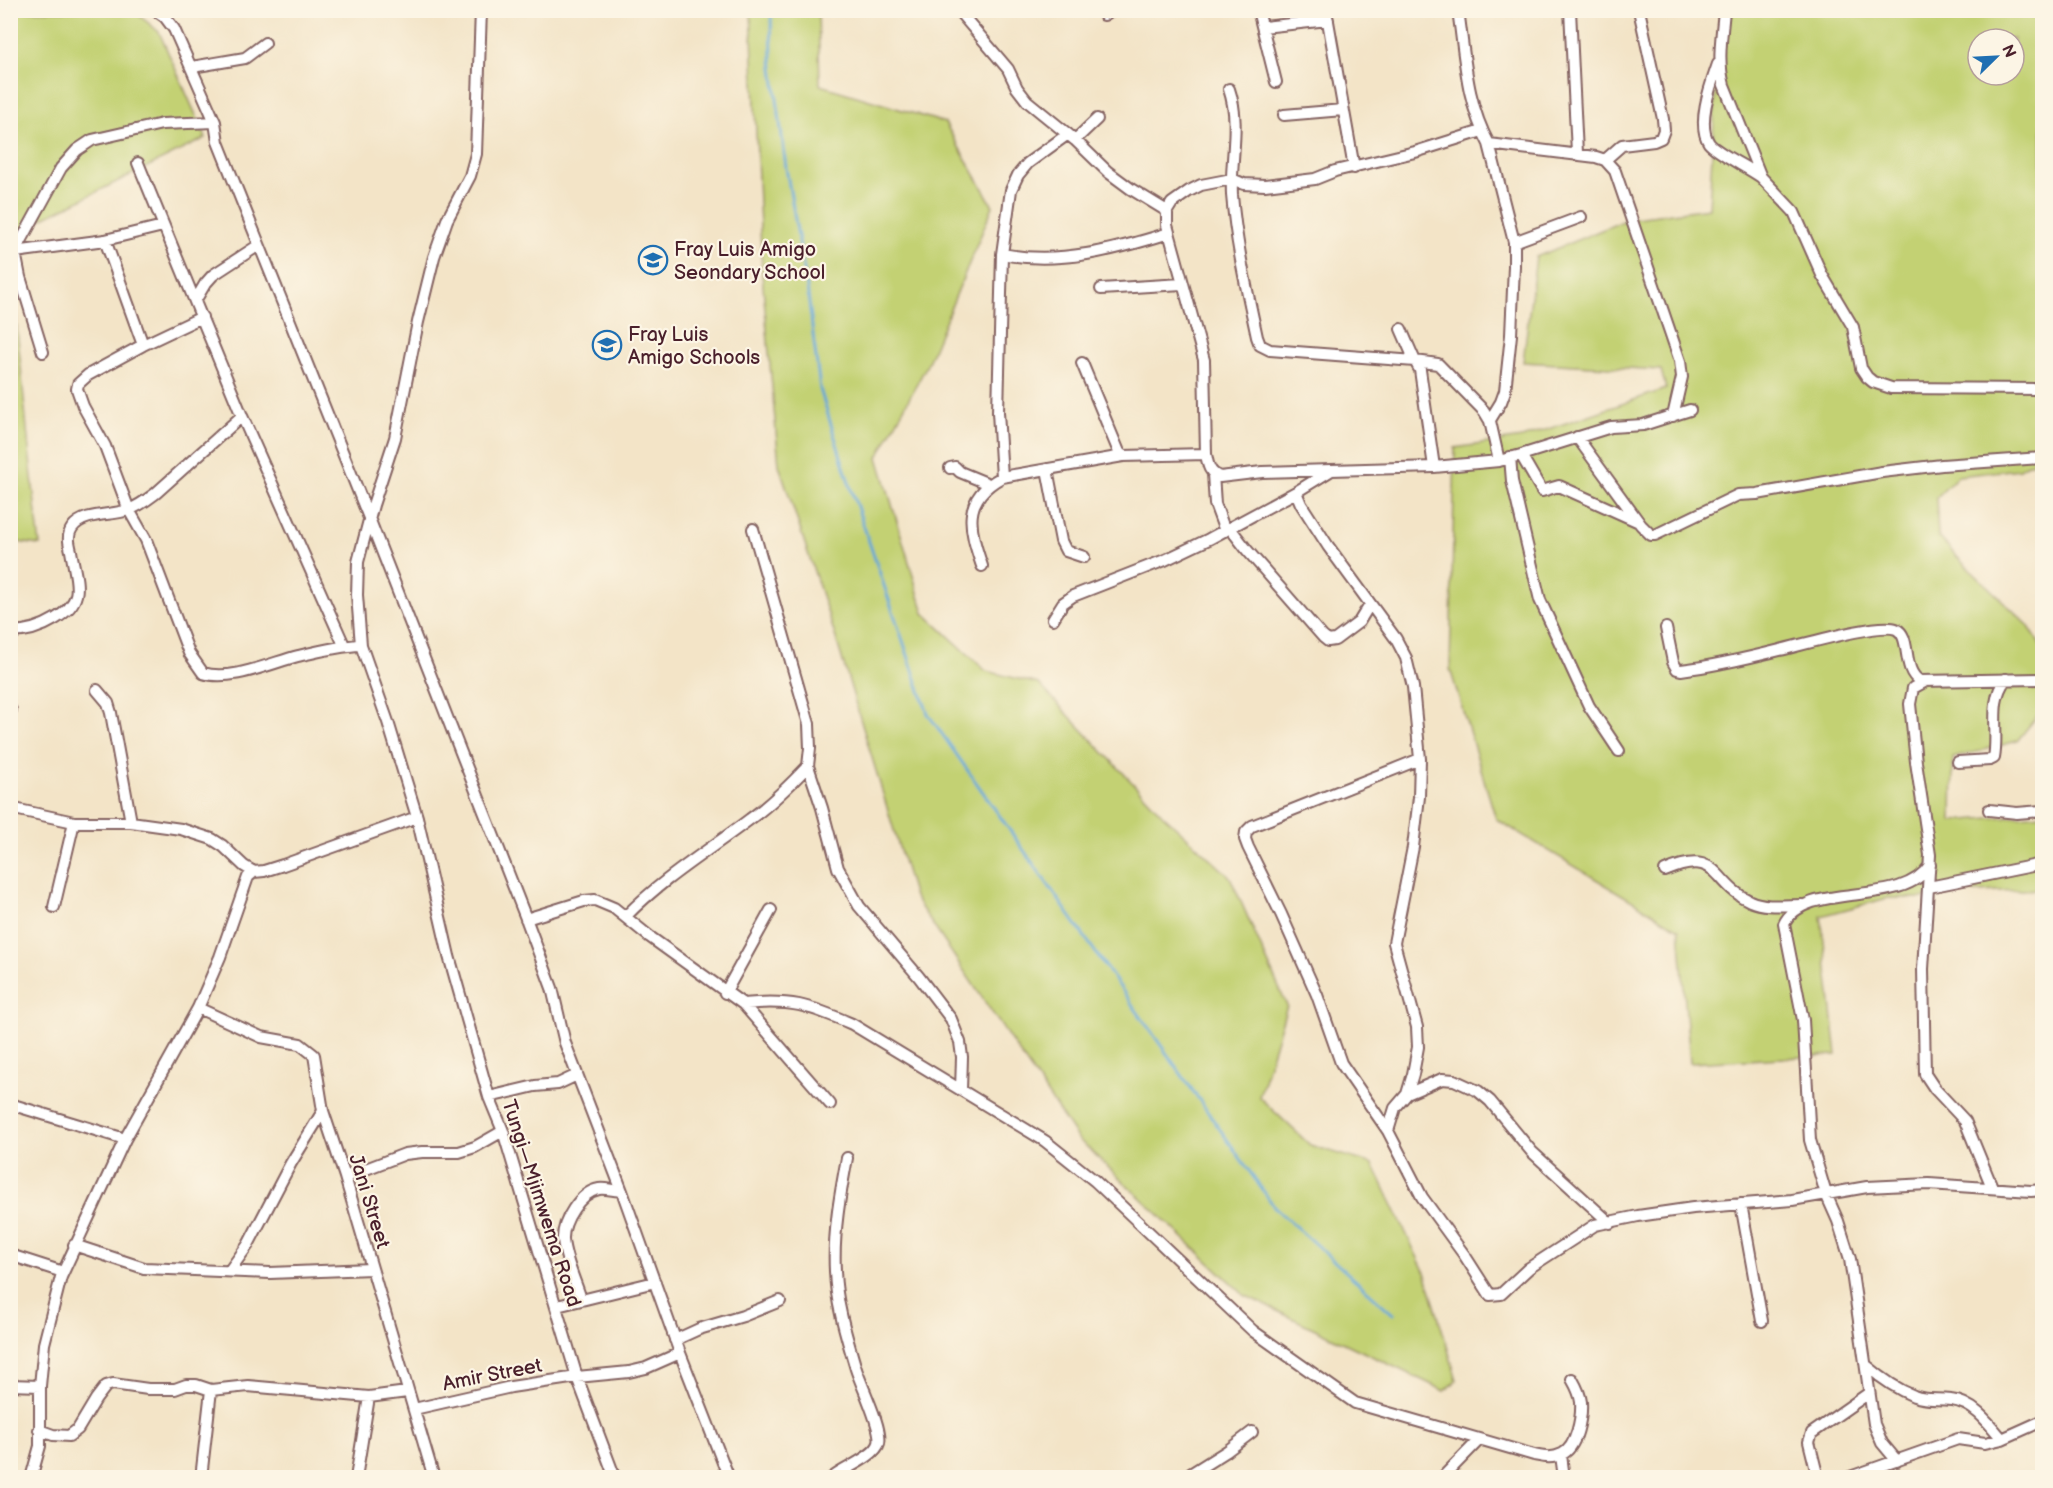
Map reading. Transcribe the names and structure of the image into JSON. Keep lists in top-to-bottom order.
{
  "streets": {
    "street": ["Jani Street", "Tungi—Mjimwema Road", "Amir Street"]
  },
  "crossings": [
    ["Jani Street", "Amir Street"],
    ["Tungi—Mjimwema Road", "Amir Street"]
  ],
  "places": {
    "school or university": ["Fray Luis Amigo Seondary School", "Fray Luis Amigo Schools"]
  },
  "north": "top right"
}
